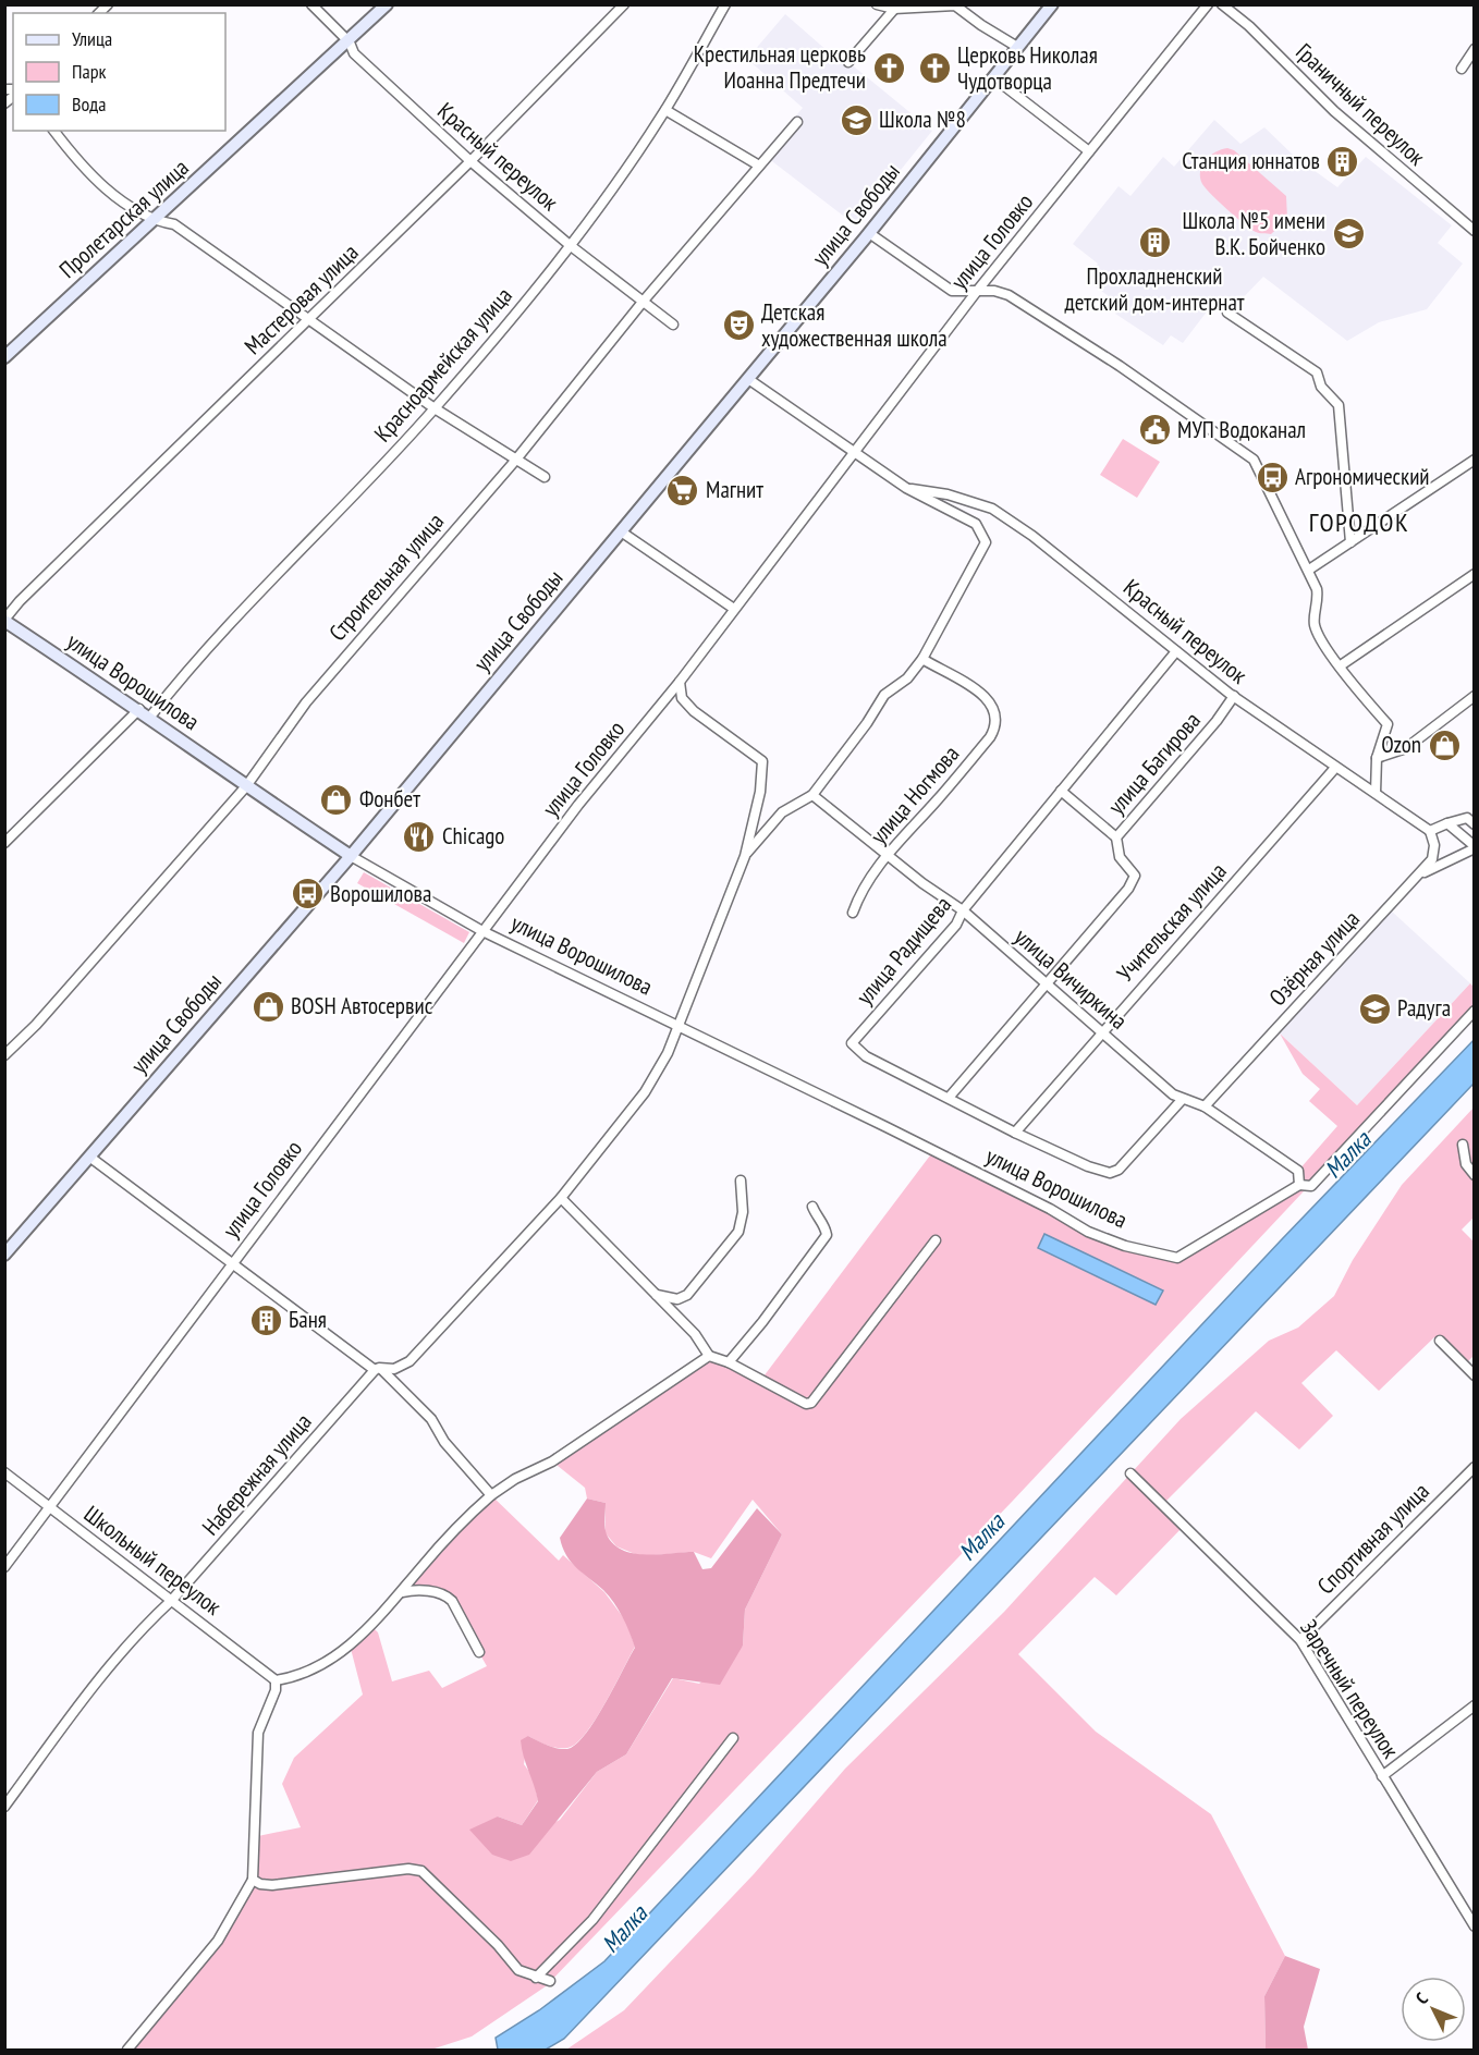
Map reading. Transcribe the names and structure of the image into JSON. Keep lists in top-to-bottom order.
{
  "streets": {
    "main road": ["улица Свободы", "Пролетарская улица", "улица Ворошилова"],
    "street": [
      "Граничный переулок",
      "Красный переулок",
      "улица Головко",
      "Мастеровая улица",
      "Красноармейская улица",
      "Строительная улица",
      "улица Багирова",
      "улица Ногмова",
      "Учительская улица",
      "улица Радищева",
      "Озёрная улица",
      "улица Вичиркина",
      "Набережная улица",
      "Спортивная улица",
      "Школьный переулок",
      "Заречный переулок"
    ]
  },
  "crossings": [
    ["Красный переулок", "улица Свободы"],
    ["Красный переулок", "Пролетарская улица"],
    ["Красный переулок", "улица Головко"],
    ["Красный переулок", "Мастеровая улица"],
    ["Красный переулок", "Красноармейская улица"],
    ["Красный переулок", "Строительная улица"],
    ["Красный переулок", "улица Багирова"],
    ["Красный переулок", "улица Ногмова"],
    ["Красный переулок", "Учительская улица"],
    ["Красный переулок", "улица Радищева"],
    ["Красный переулок", "Озёрная улица"],
    ["улица Свободы", "улица Ворошилова"],
    ["улица Головко", "улица Ворошилова"],
    ["улица Головко", "Школьный переулок"],
    ["Мастеровая улица", "улица Ворошилова"],
    ["Красноармейская улица", "улица Ворошилова"],
    ["Строительная улица", "улица Ворошилова"],
    ["улица Ворошилова", "улица Вичиркина"],
    ["улица Багирова", "улица Радищева"],
    ["улица Багирова", "улица Вичиркина"],
    ["улица Ногмова", "улица Вичиркина"],
    ["Учительская улица", "улица Радищева"],
    ["Учительская улица", "улица Вичиркина"],
    ["улица Радищева", "улица Вичиркина"],
    ["Озёрная улица", "улица Вичиркина"],
    ["Набережная улица", "Школьный переулок"],
    ["Спортивная улица", "Заречный переулок"]
  ],
  "districts": ["ГОРОДОК"],
  "water": ["Малка"],
  "places": {
    "church": ["Крестильная церковь Иоанна Предтечи", "Церковь Николая Чудотворца"],
    "school or university": ["Школа №8", "Школа №5 имени В.К. Бойченко", "Радуга"],
    "building": ["Станция юннатов", "Прохладненский детский дом-интернат", "Баня"],
    "theatre": ["Детская художественная школа"],
    "public building": ["МУП Водоканал"],
    "bus stop": ["Агрономический", "Ворошилова"],
    "supermarket": ["Магнит"],
    "shop": ["Ozon", "Фонбет", "BOSH Автосервис"],
    "restaurant": ["Chicago"]
  },
  "legend": ["Улица", "Парк", "Вода"],
  "north": "top left"
}
